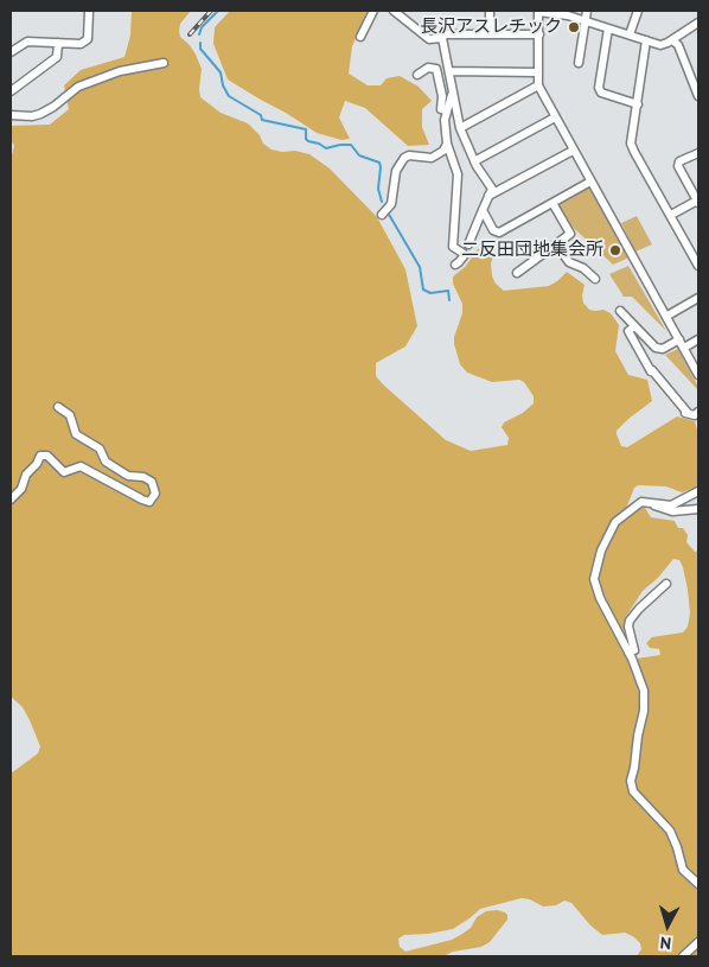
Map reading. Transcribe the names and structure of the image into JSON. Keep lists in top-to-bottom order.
{
  "places": ["長沢アスレチック", "二反田団地集会所"],
  "north": "bottom"
}
